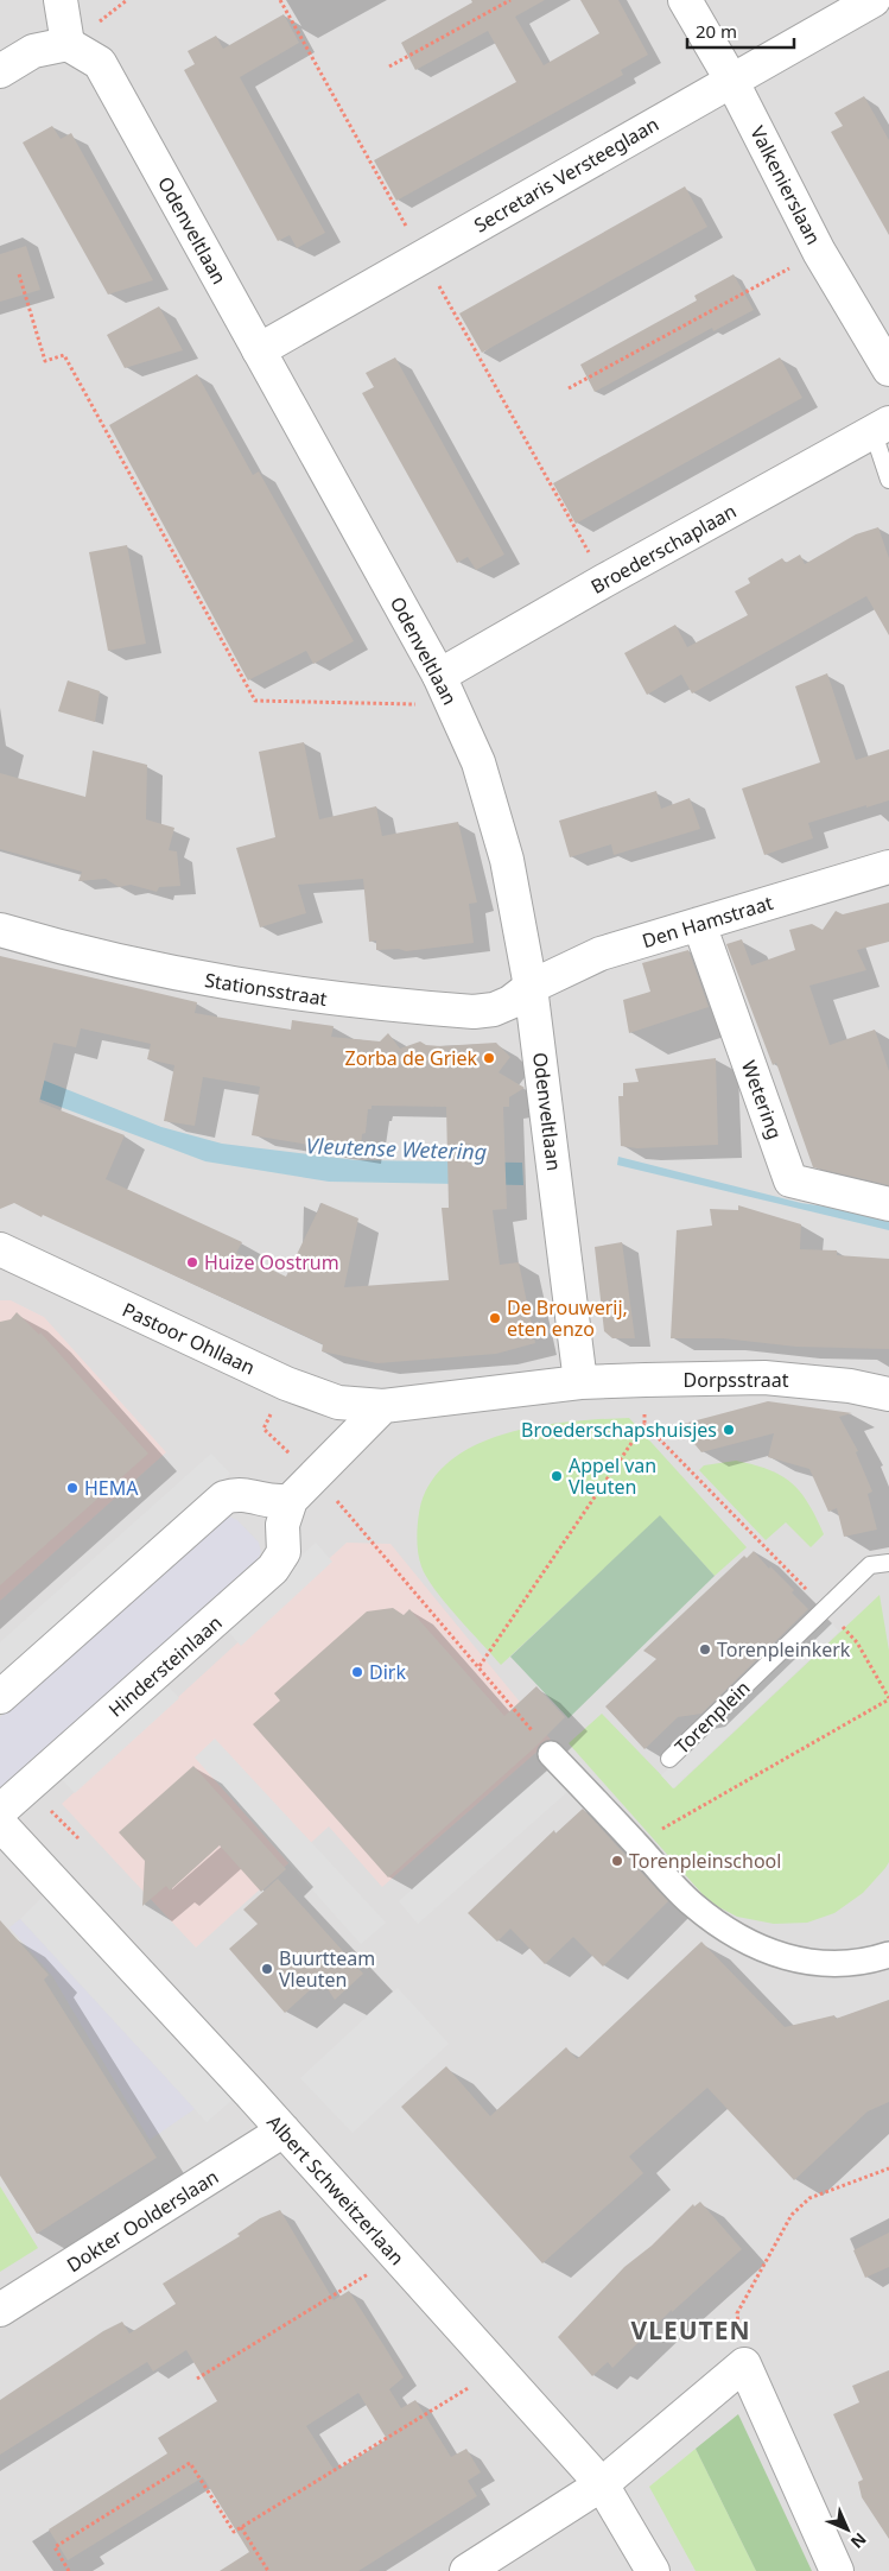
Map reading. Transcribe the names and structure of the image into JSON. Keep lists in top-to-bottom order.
{
  "streets": {
    "street": [
      "Secretaris Versteeglaan",
      "Valkenierslaan",
      "Odenveltlaan",
      "Broederschaplaan",
      "Den Hamstraat",
      "Stationsstraat",
      "Wetering",
      "Pastoor Ohllaan",
      "Dorpsstraat",
      "Hindersteinlaan",
      "Albert Schweitzerlaan",
      "Dokter Oolderslaan"
    ],
    "lane": ["Torenplein"]
  },
  "crossings": [
    ["Secretaris Versteeglaan", "Valkenierslaan"],
    ["Secretaris Versteeglaan", "Odenveltlaan"],
    ["Odenveltlaan", "Broederschaplaan"],
    ["Odenveltlaan", "Den Hamstraat"],
    ["Odenveltlaan", "Stationsstraat"],
    ["Odenveltlaan", "Dorpsstraat"],
    ["Den Hamstraat", "Stationsstraat"],
    ["Den Hamstraat", "Wetering"],
    ["Pastoor Ohllaan", "Hindersteinlaan"],
    ["Albert Schweitzerlaan", "Dokter Oolderslaan"]
  ],
  "districts": ["VLEUTEN"],
  "water": ["Vleutense Wetering"],
  "places": [
    "Zorba de Griek",
    "Huize Oostrum",
    "De Brouwerij, eten enzo",
    "Broederschapshuisjes",
    "Appel van Vleuten",
    "HEMA",
    "Torenpleinkerk",
    "Dirk",
    "Torenpleinschool",
    "Buurtteam Vleuten"
  ],
  "scale_bar": "20 m",
  "north": "bottom right"
}
